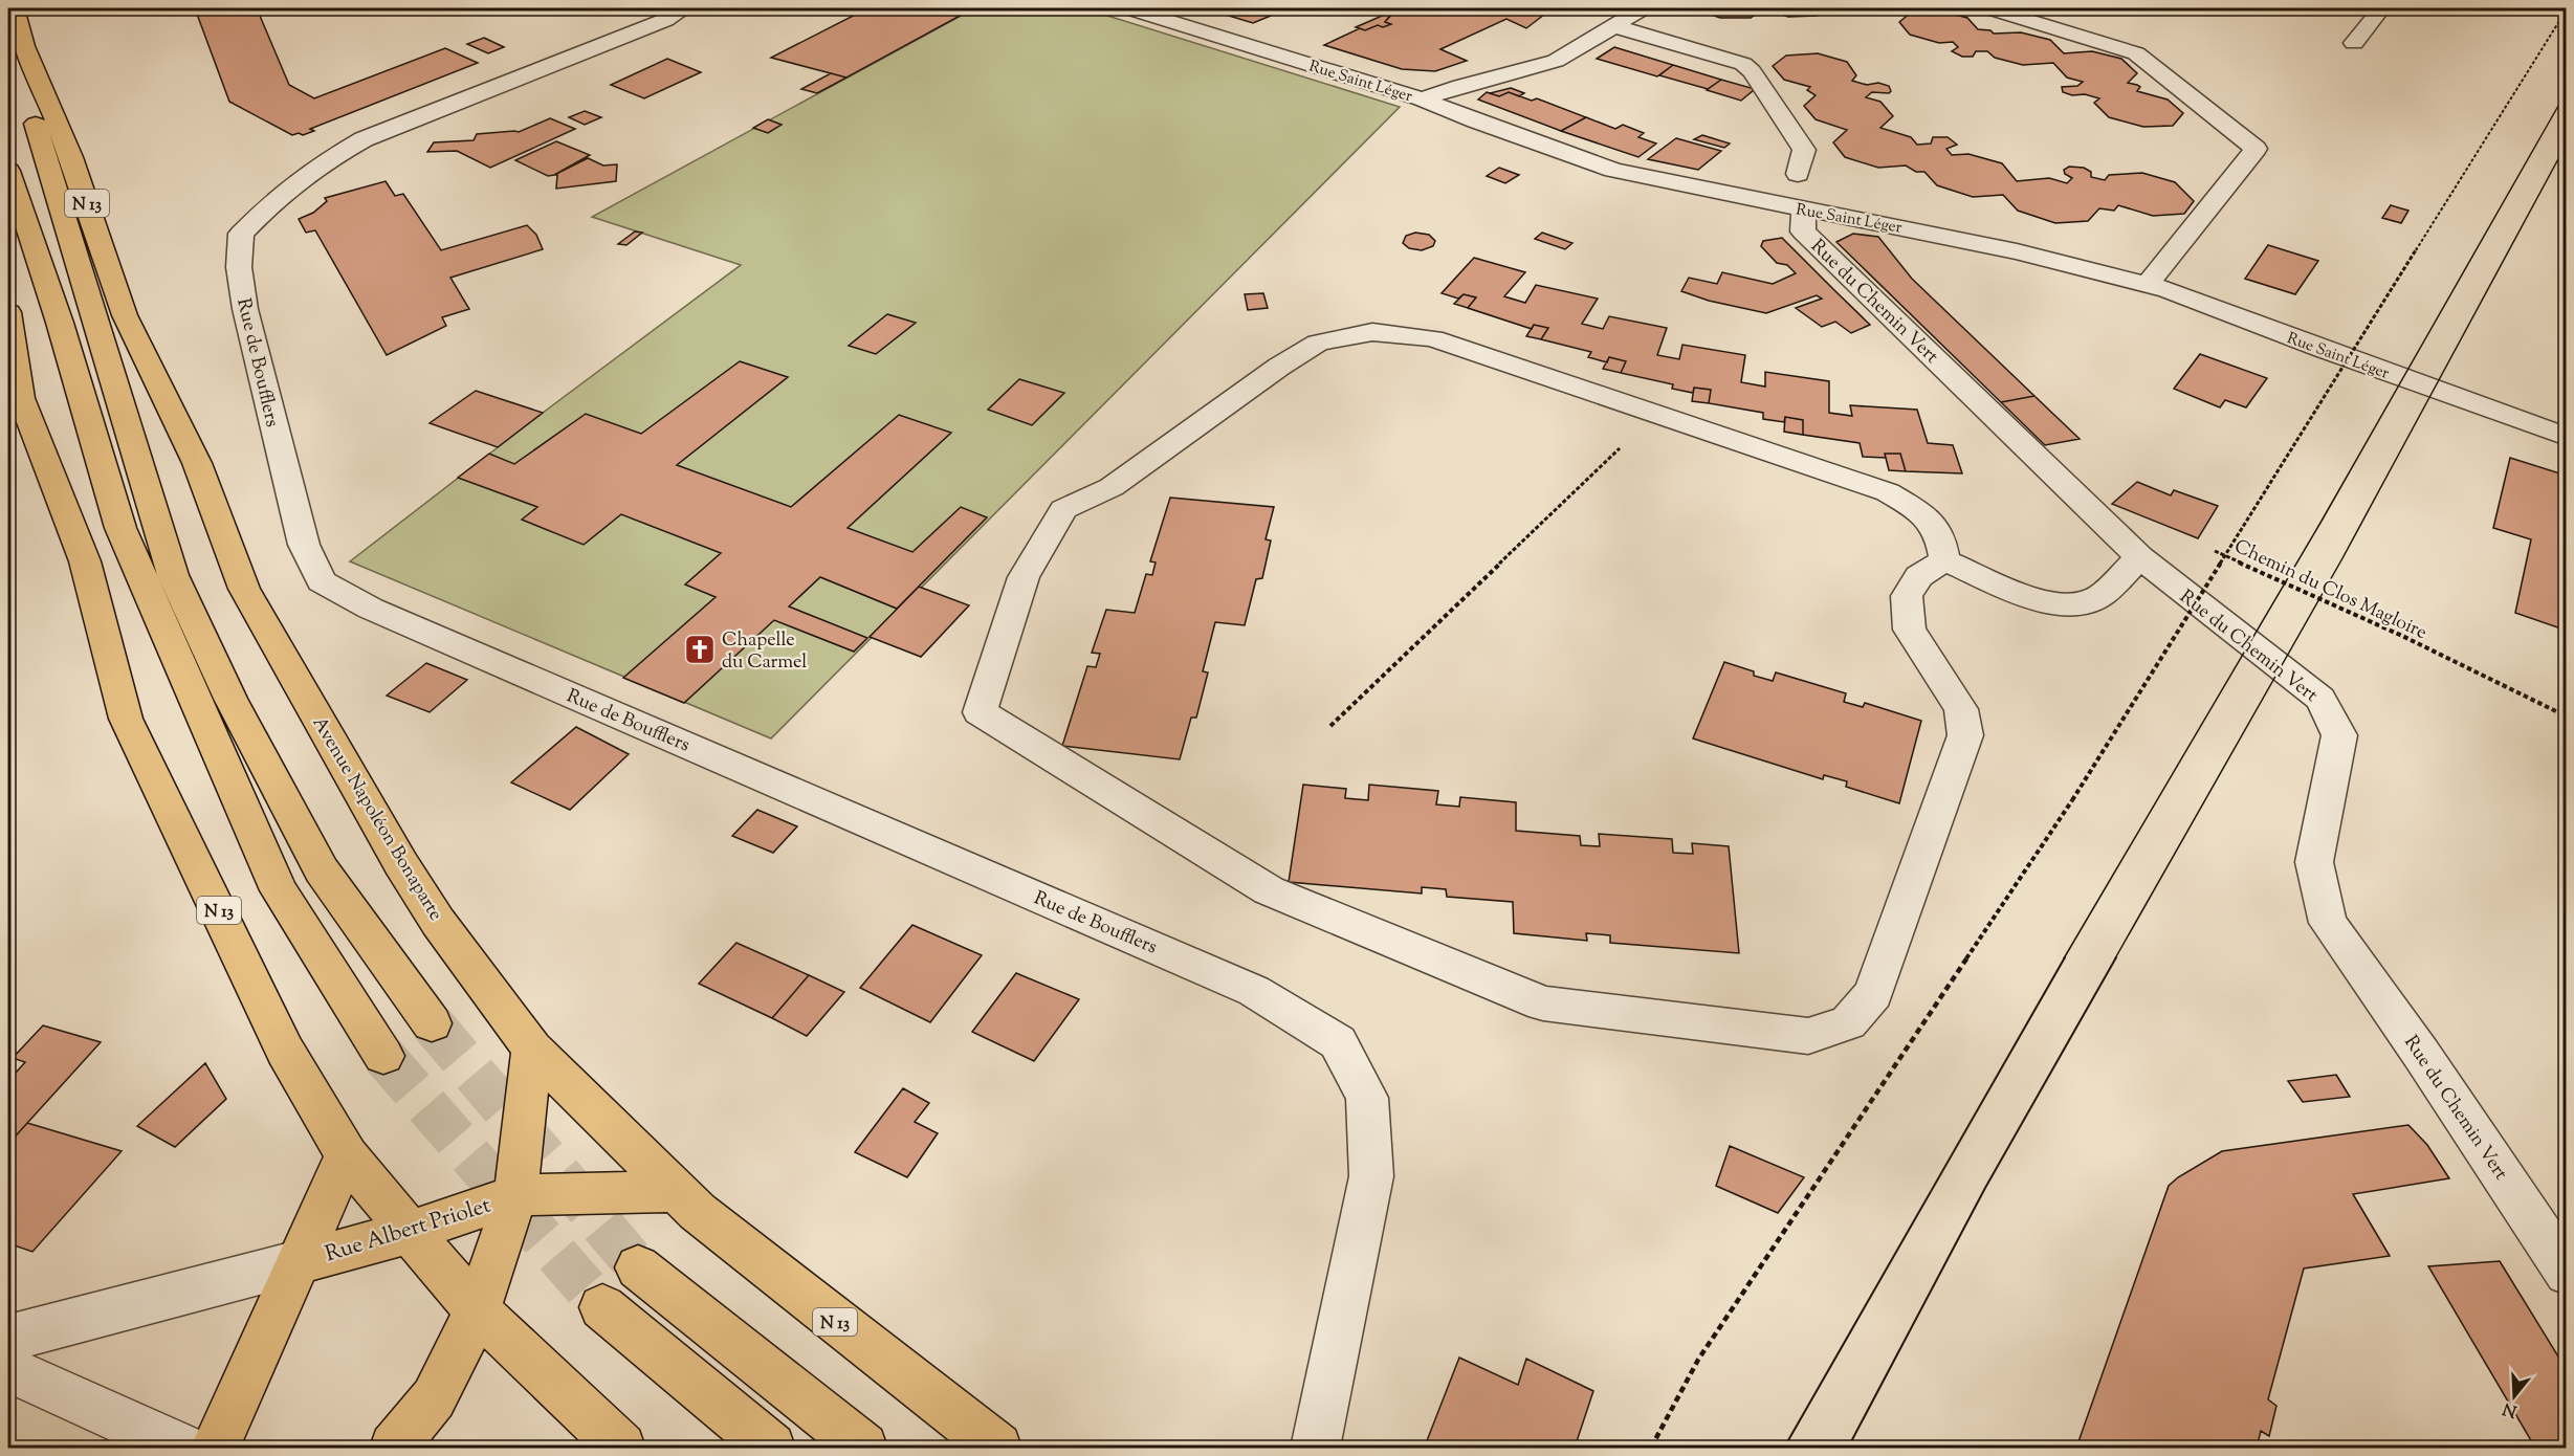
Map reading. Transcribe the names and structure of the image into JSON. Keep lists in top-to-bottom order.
{
  "streets": {
    "main road": ["N 13", "Avenue Napoléon Bonaparte", "Rue Albert Priolet"],
    "street": ["Rue Saint Léger", "Rue du Chemin Vert", "Rue de Boufflers"],
    "path": ["Chemin du Clos Magloire"]
  },
  "crossings": [
    ["Rue Saint Léger", "Rue du Chemin Vert"],
    ["N 13", "Rue Albert Priolet"],
    ["Avenue Napoléon Bonaparte", "Rue Albert Priolet"]
  ],
  "places": {
    "church": ["Chapelle du Carmel"]
  },
  "north": "bottom"
}
